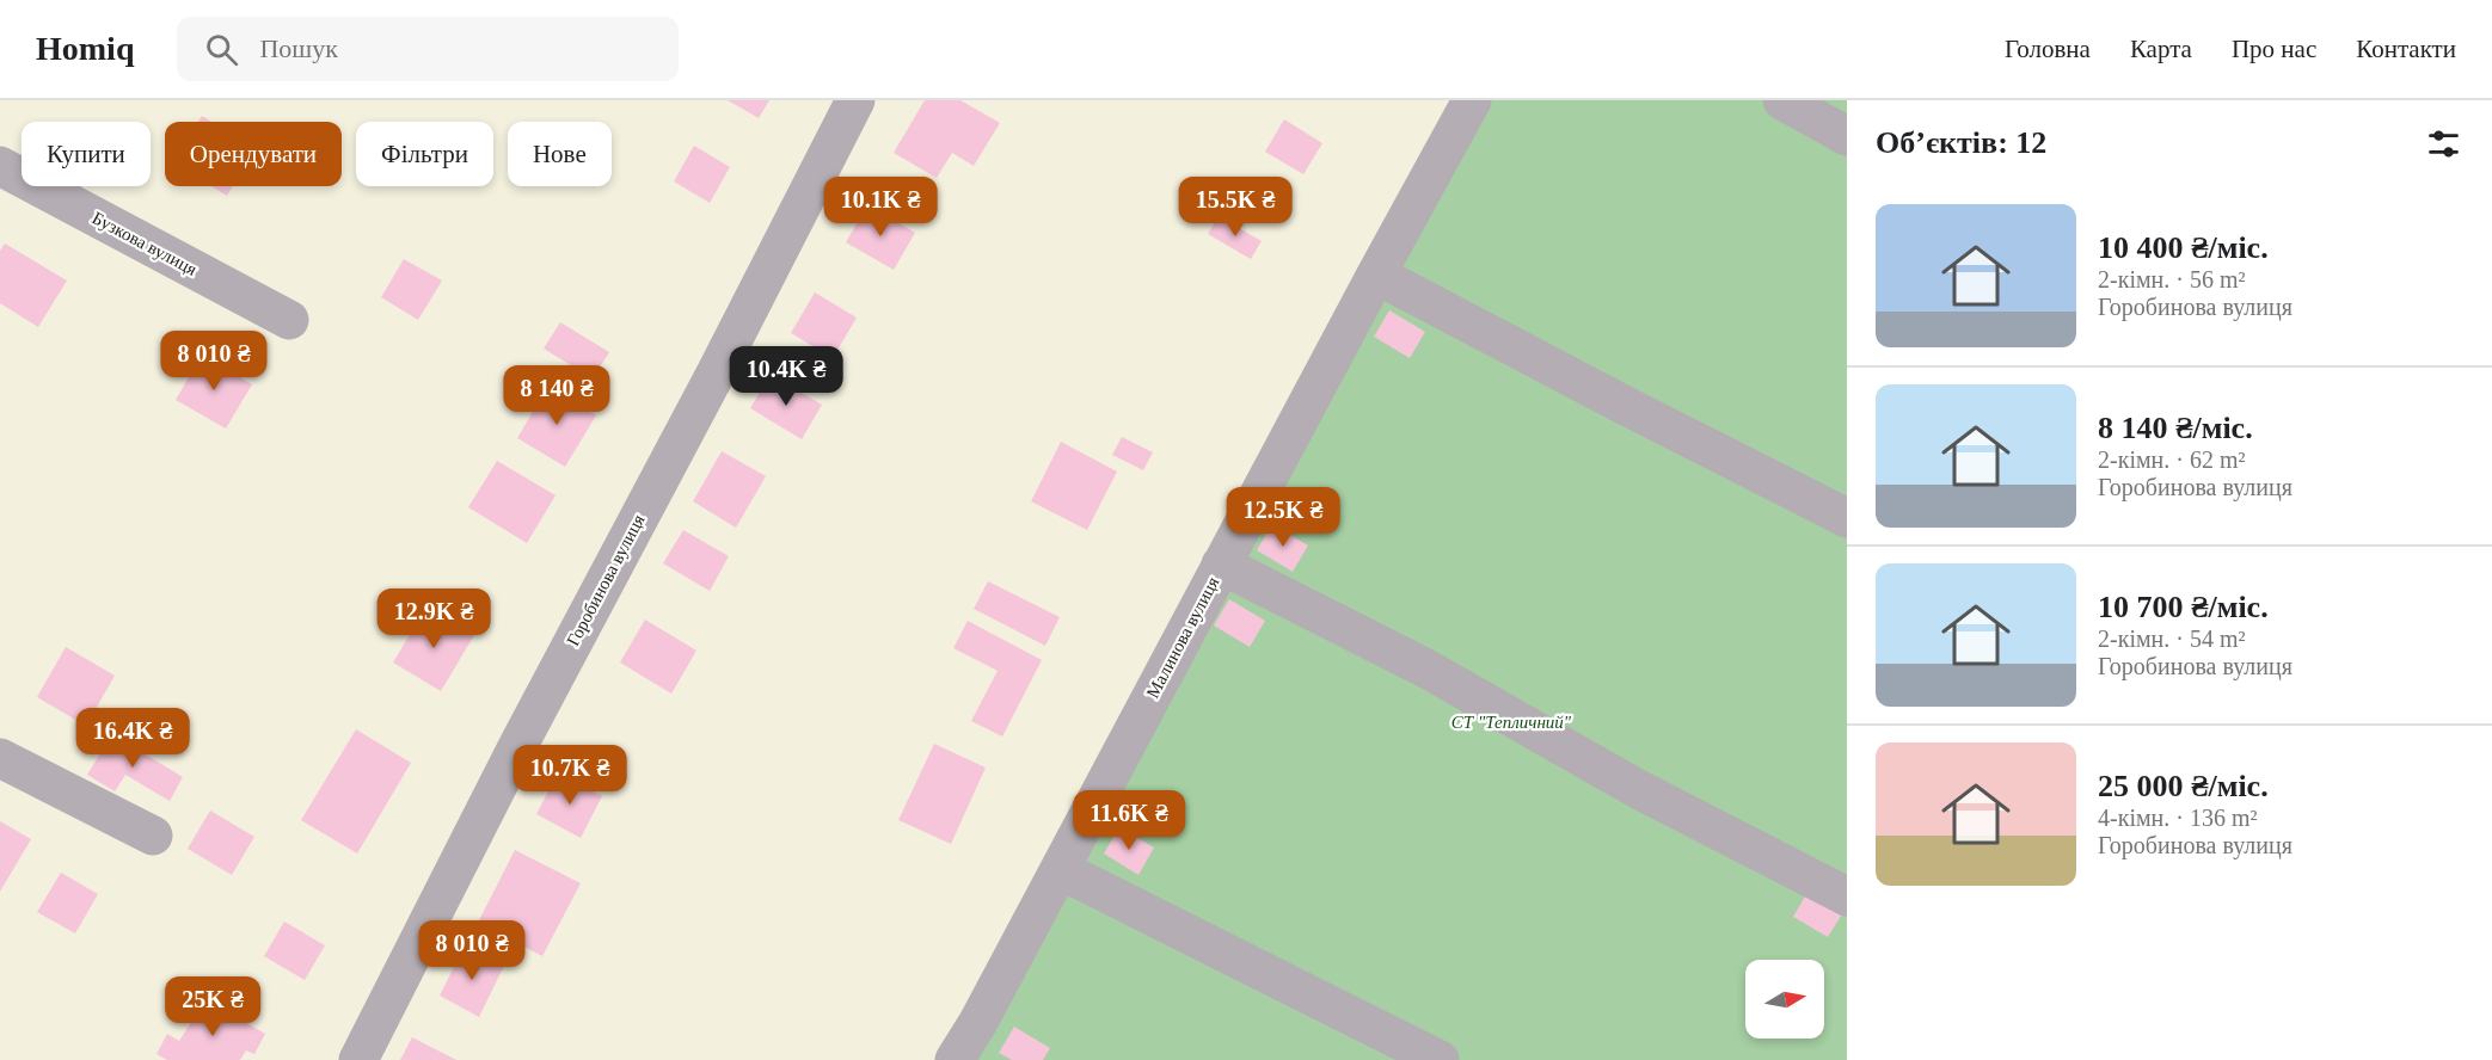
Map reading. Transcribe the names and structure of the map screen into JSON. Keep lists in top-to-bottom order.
{
  "streets": {
    "street": ["Бузкова вулиця", "Горобинова вулиця", "Малинова вулиця"]
  },
  "parks": ["СТ \"Тепличний\""],
  "north": "right",
  "page": {
    "header": "Homiq",
    "search": "Пошук",
    "nav": [
      "Головна",
      "Карта",
      "Про нас",
      "Контакти"
    ],
    "heading": "Об’єктів: 12",
    "chip": [
      "Купити",
      "Орендувати",
      "Фільтри",
      "Нове"
    ],
    "price": [
      "10.1K ₴",
      "15.5K ₴",
      "8 010 ₴",
      "10.4K ₴",
      "8 140 ₴",
      "12.5K ₴",
      "12.9K ₴",
      "16.4K ₴",
      "10.7K ₴",
      "11.6K ₴",
      "8 010 ₴",
      "25K ₴"
    ],
    "list": [
      {
        "name": "10 400 ₴/міс.",
        "note": "2-кімн. · 56 m² · Горобинова вулиця"
      },
      {
        "name": "8 140 ₴/міс.",
        "note": "2-кімн. · 62 m² · Горобинова вулиця"
      },
      {
        "name": "10 700 ₴/міс.",
        "note": "2-кімн. · 54 m² · Горобинова вулиця"
      },
      {
        "name": "25 000 ₴/міс.",
        "note": "4-кімн. · 136 m² · Горобинова вулиця"
      }
    ]
  }
}
